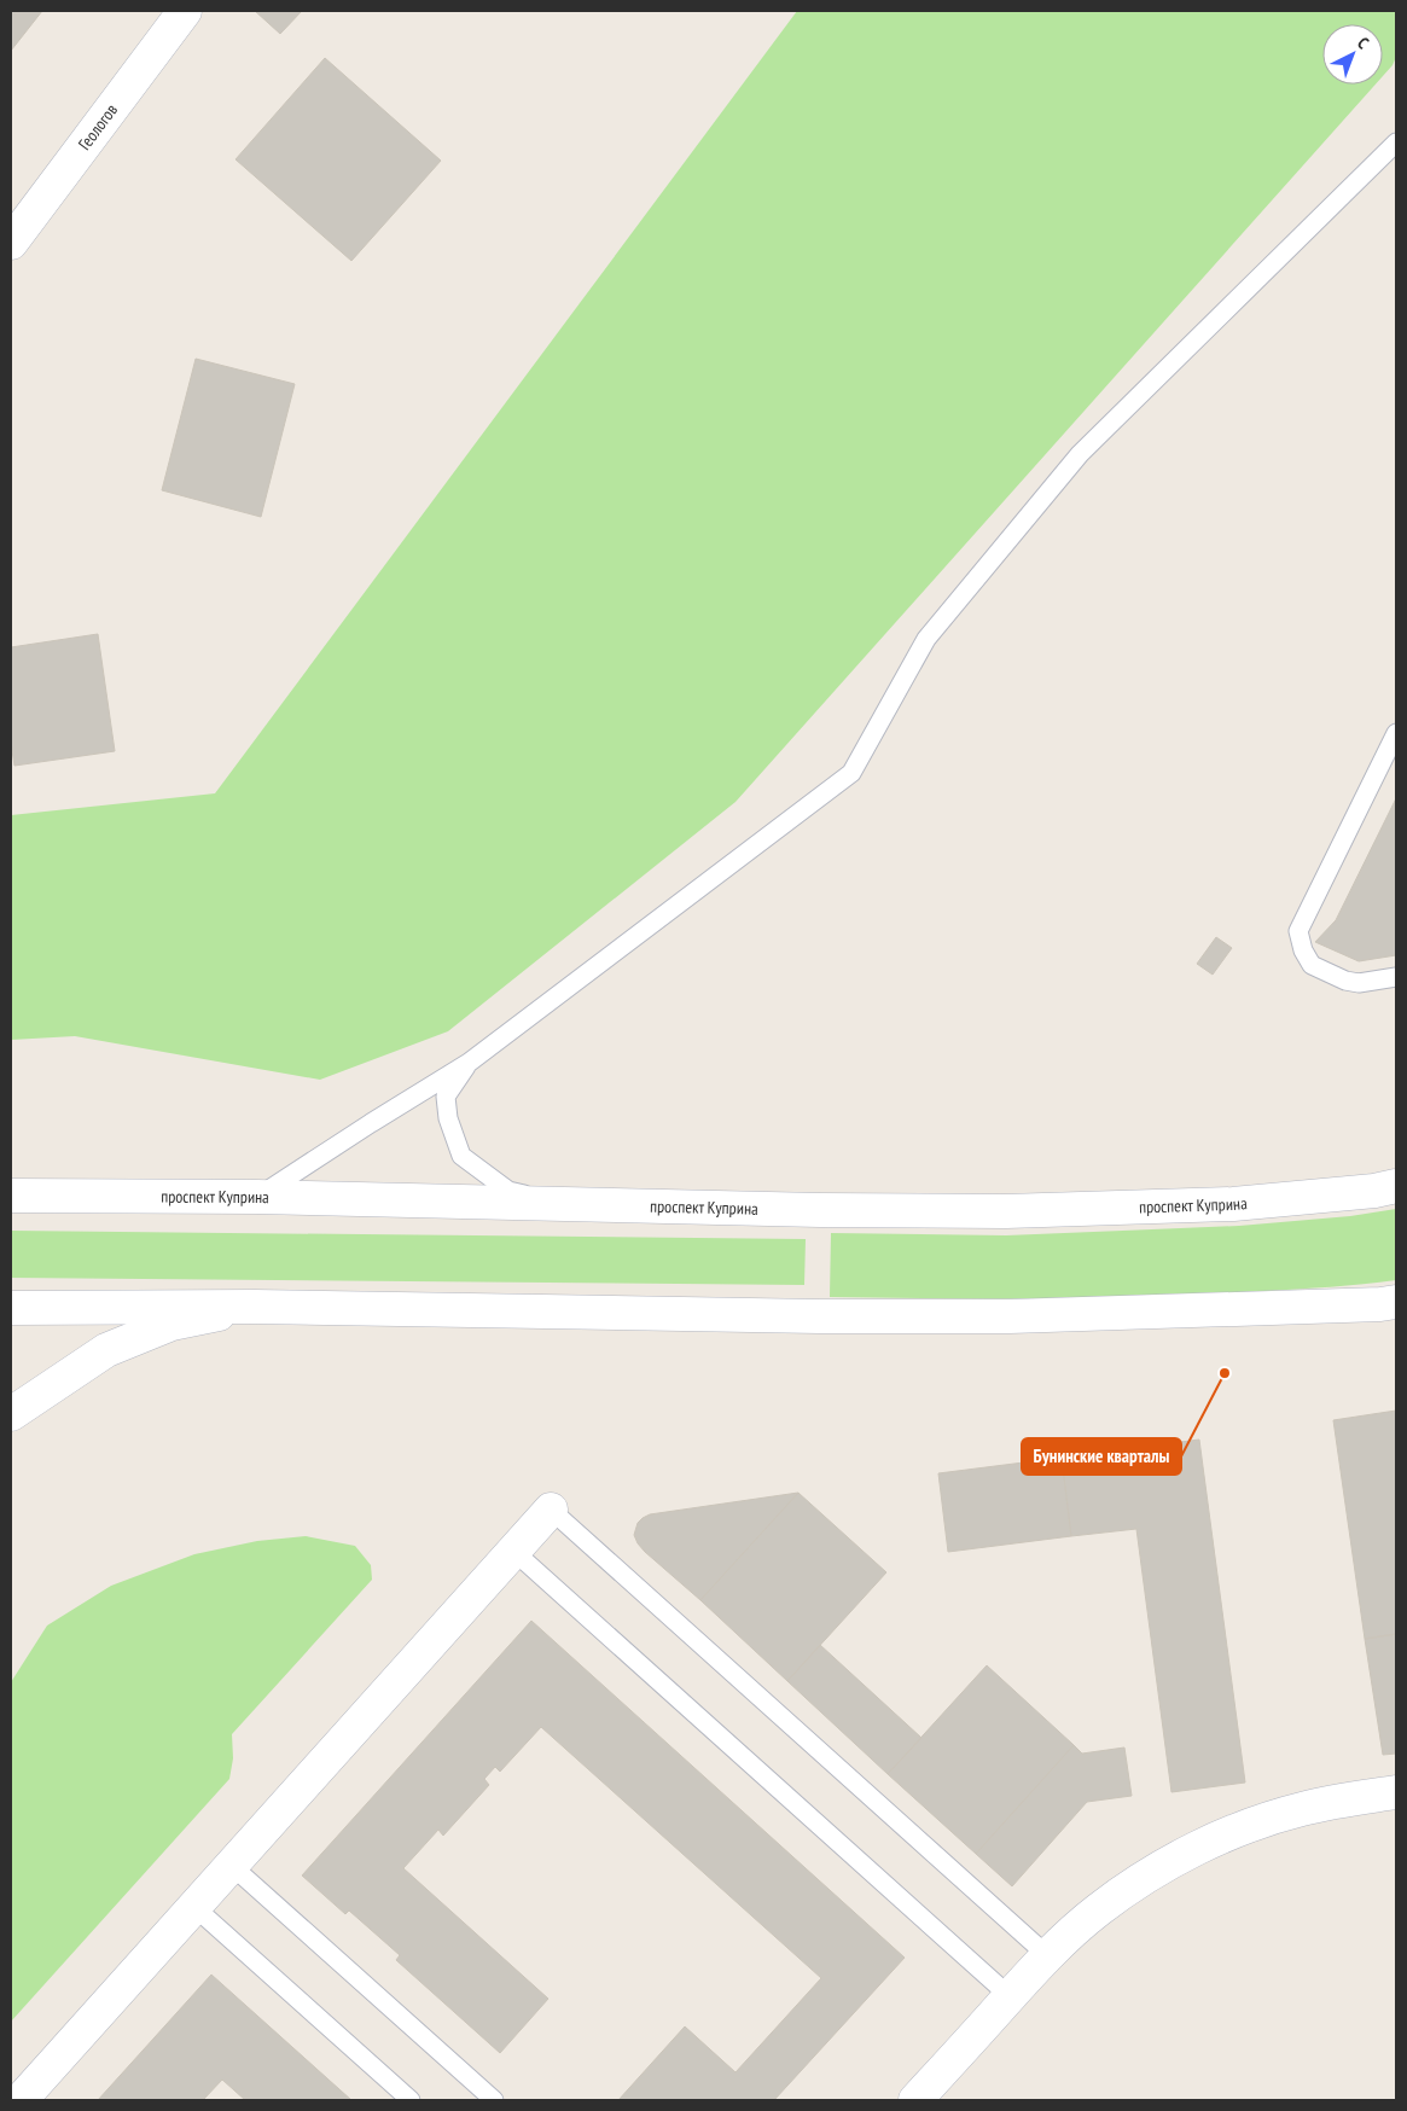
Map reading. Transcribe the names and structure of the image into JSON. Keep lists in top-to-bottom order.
{
  "streets": {
    "main road": ["Геологов", "проспект Куприна"]
  },
  "places": ["Бунинские кварталы"],
  "north": "top right"
}
